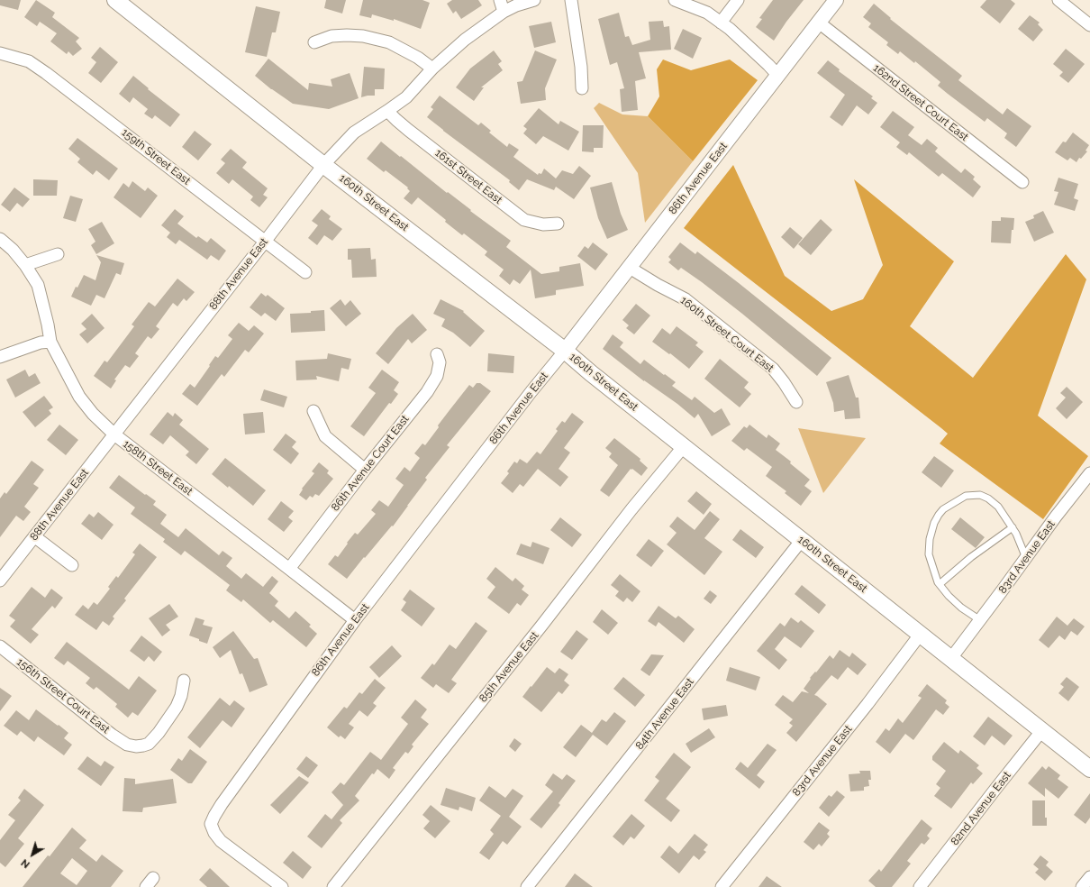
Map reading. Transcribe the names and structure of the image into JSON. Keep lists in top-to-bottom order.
{
  "streets": {
    "main road": ["160th Street East"],
    "street": [
      "162nd Street Court East",
      "159th Street East",
      "161st Street East",
      "86th Avenue East",
      "88th Avenue East",
      "160th Street Court East",
      "86th Avenue Court East",
      "158th Street East",
      "83rd Avenue East",
      "85th Avenue East",
      "156th Street Court East",
      "84th Avenue East",
      "82nd Avenue East"
    ]
  },
  "crossings": [
    ["162nd Street Court East", "86th Avenue East"],
    ["159th Street East", "88th Avenue East"],
    ["161st Street East", "88th Avenue East"],
    ["86th Avenue East", "160th Street East"],
    ["86th Avenue East", "160th Street Court East"],
    ["86th Avenue East", "158th Street East"],
    ["160th Street East", "88th Avenue East"],
    ["160th Street East", "83rd Avenue East"],
    ["160th Street East", "85th Avenue East"],
    ["160th Street East", "84th Avenue East"],
    ["160th Street East", "82nd Avenue East"],
    ["88th Avenue East", "158th Street East"],
    ["86th Avenue Court East", "158th Street East"]
  ],
  "north": "bottom left"
}
